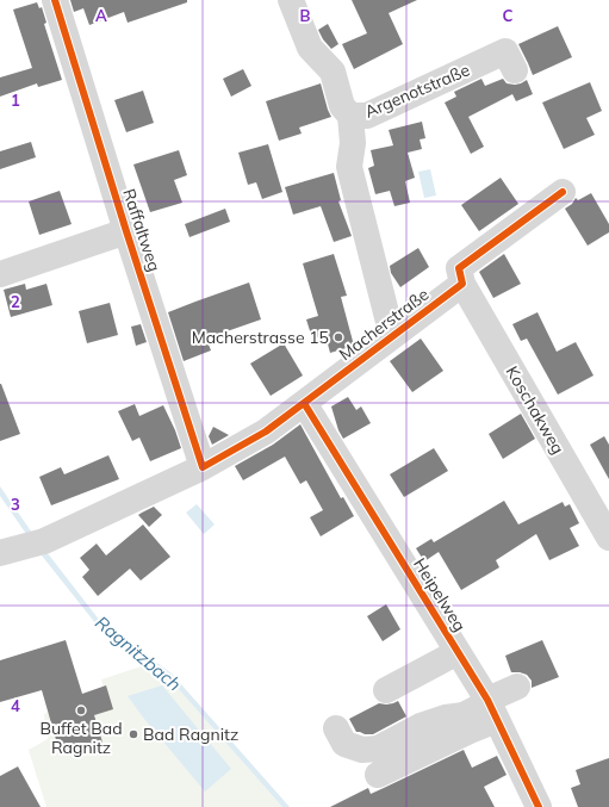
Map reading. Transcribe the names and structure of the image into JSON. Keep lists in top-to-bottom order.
{
  "streets": {
    "street": [
      "Argenotstraße",
      "Raffaltweg",
      "Macherstraße",
      "Koschakweg",
      "Heipelweg"
    ]
  },
  "crossings": [
    ["Argenotstraße", "Macherstraße"],
    ["Raffaltweg", "Macherstraße"],
    ["Macherstraße", "Koschakweg"],
    ["Macherstraße", "Heipelweg"]
  ],
  "water": ["Ragnitzbach"],
  "places": ["Macherstrasse 15", "Buffet Bad Ragnitz", "Bad Ragnitz"],
  "grid": {
    "columns": ["A", "B", "C"],
    "rows": [
      "1",
      "2",
      "3",
      "4"
    ]
  }
}
